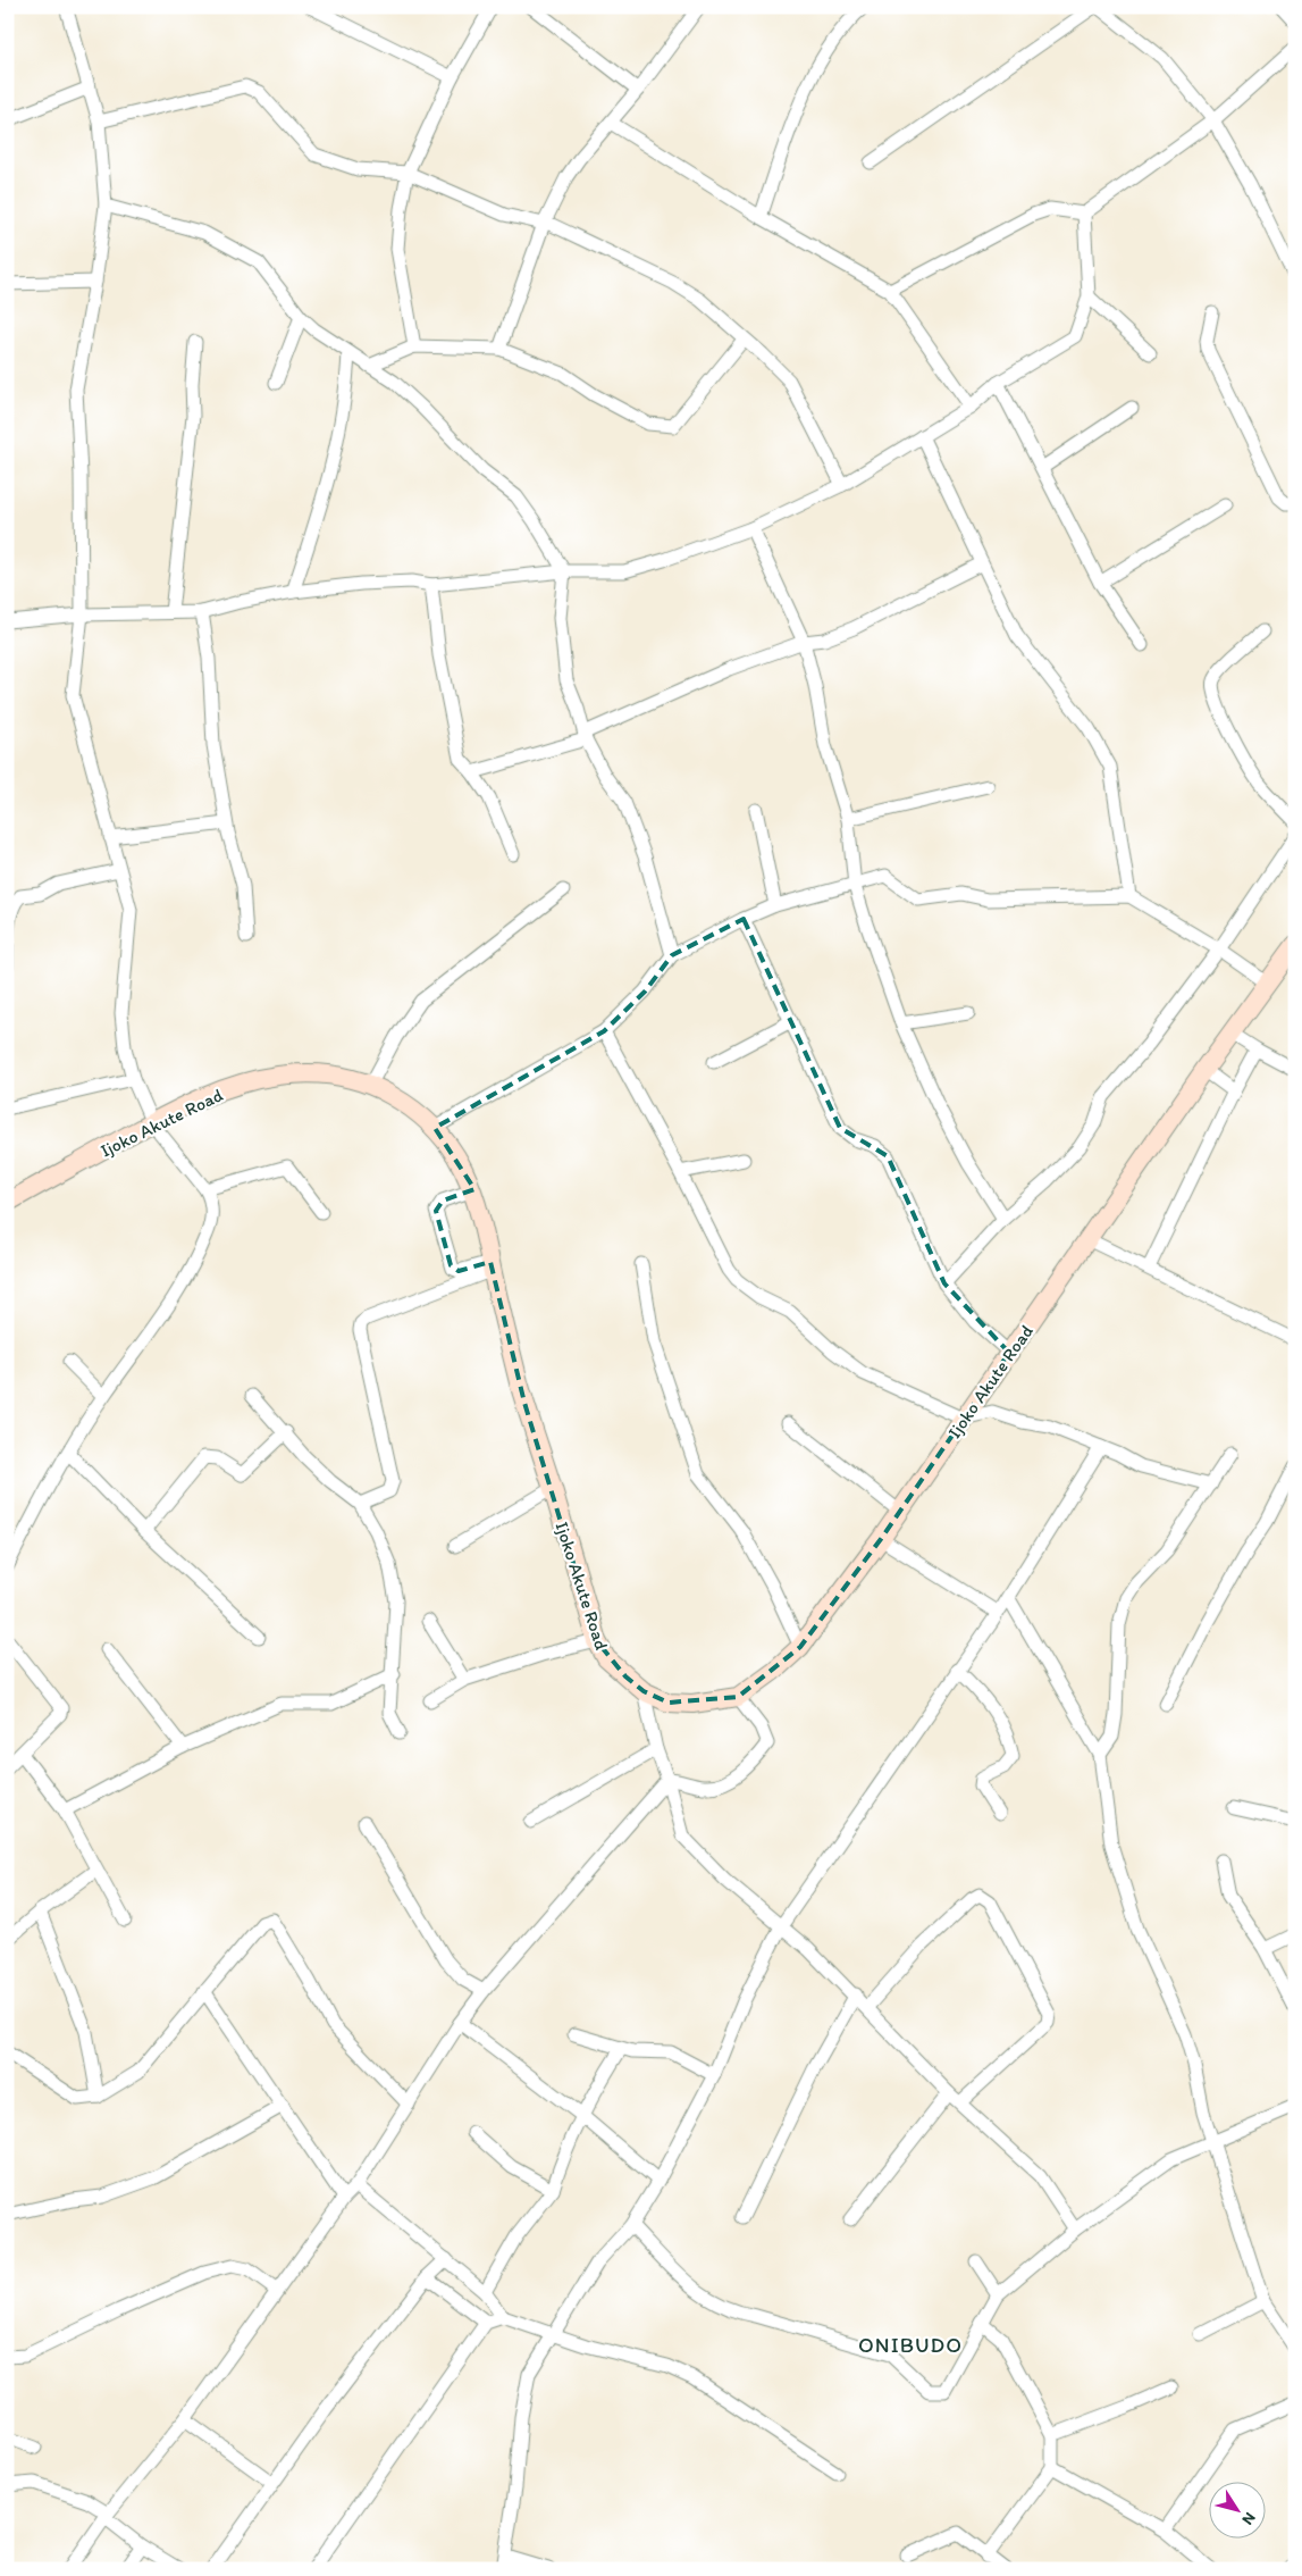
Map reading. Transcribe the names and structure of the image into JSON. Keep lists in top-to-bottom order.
{
  "streets": {
    "main road": ["Ijoko Akute Road"]
  },
  "districts": ["ONIBUDO"],
  "north": "bottom right"
}
